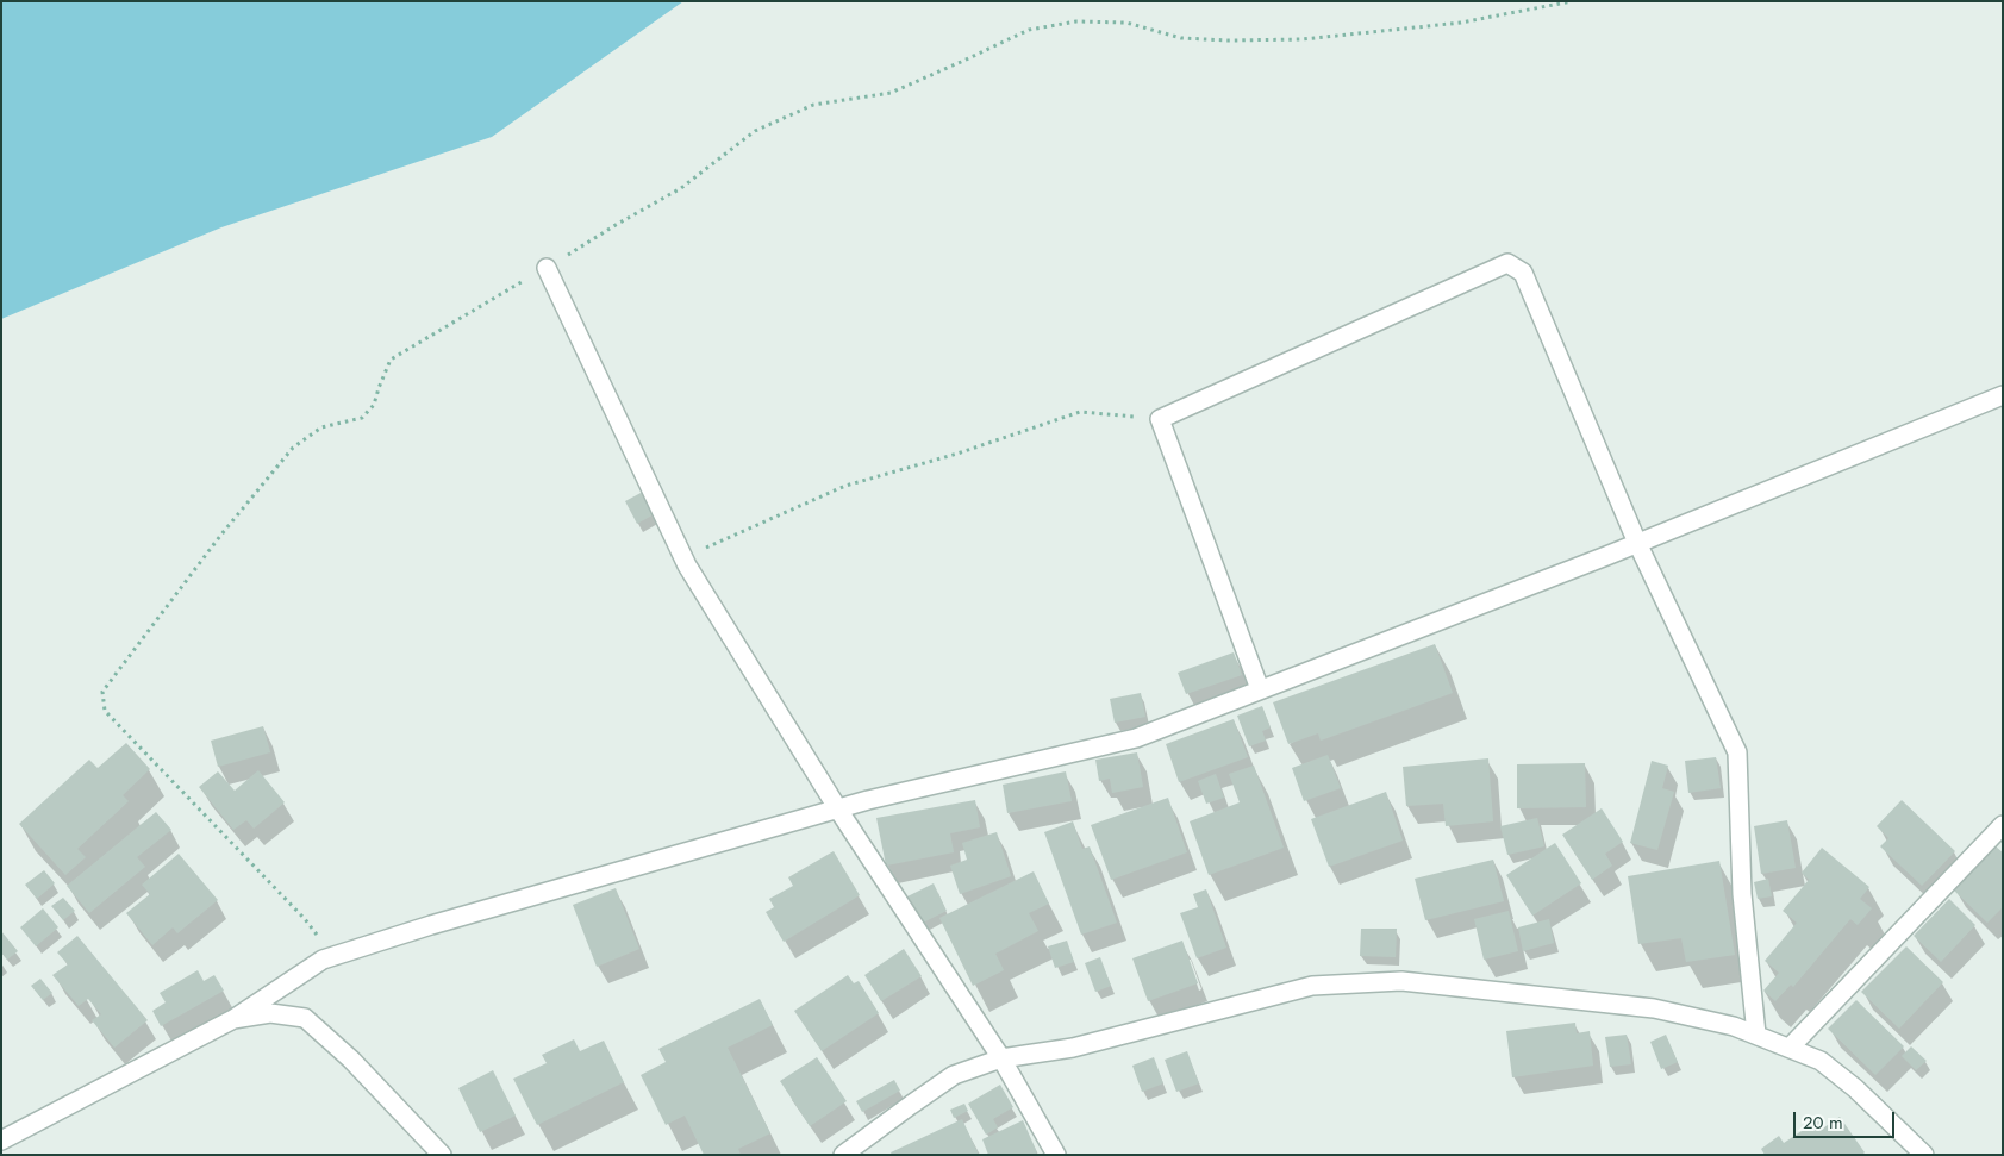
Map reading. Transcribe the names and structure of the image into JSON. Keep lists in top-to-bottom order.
{
  "scale_bar": "20 m"
}
